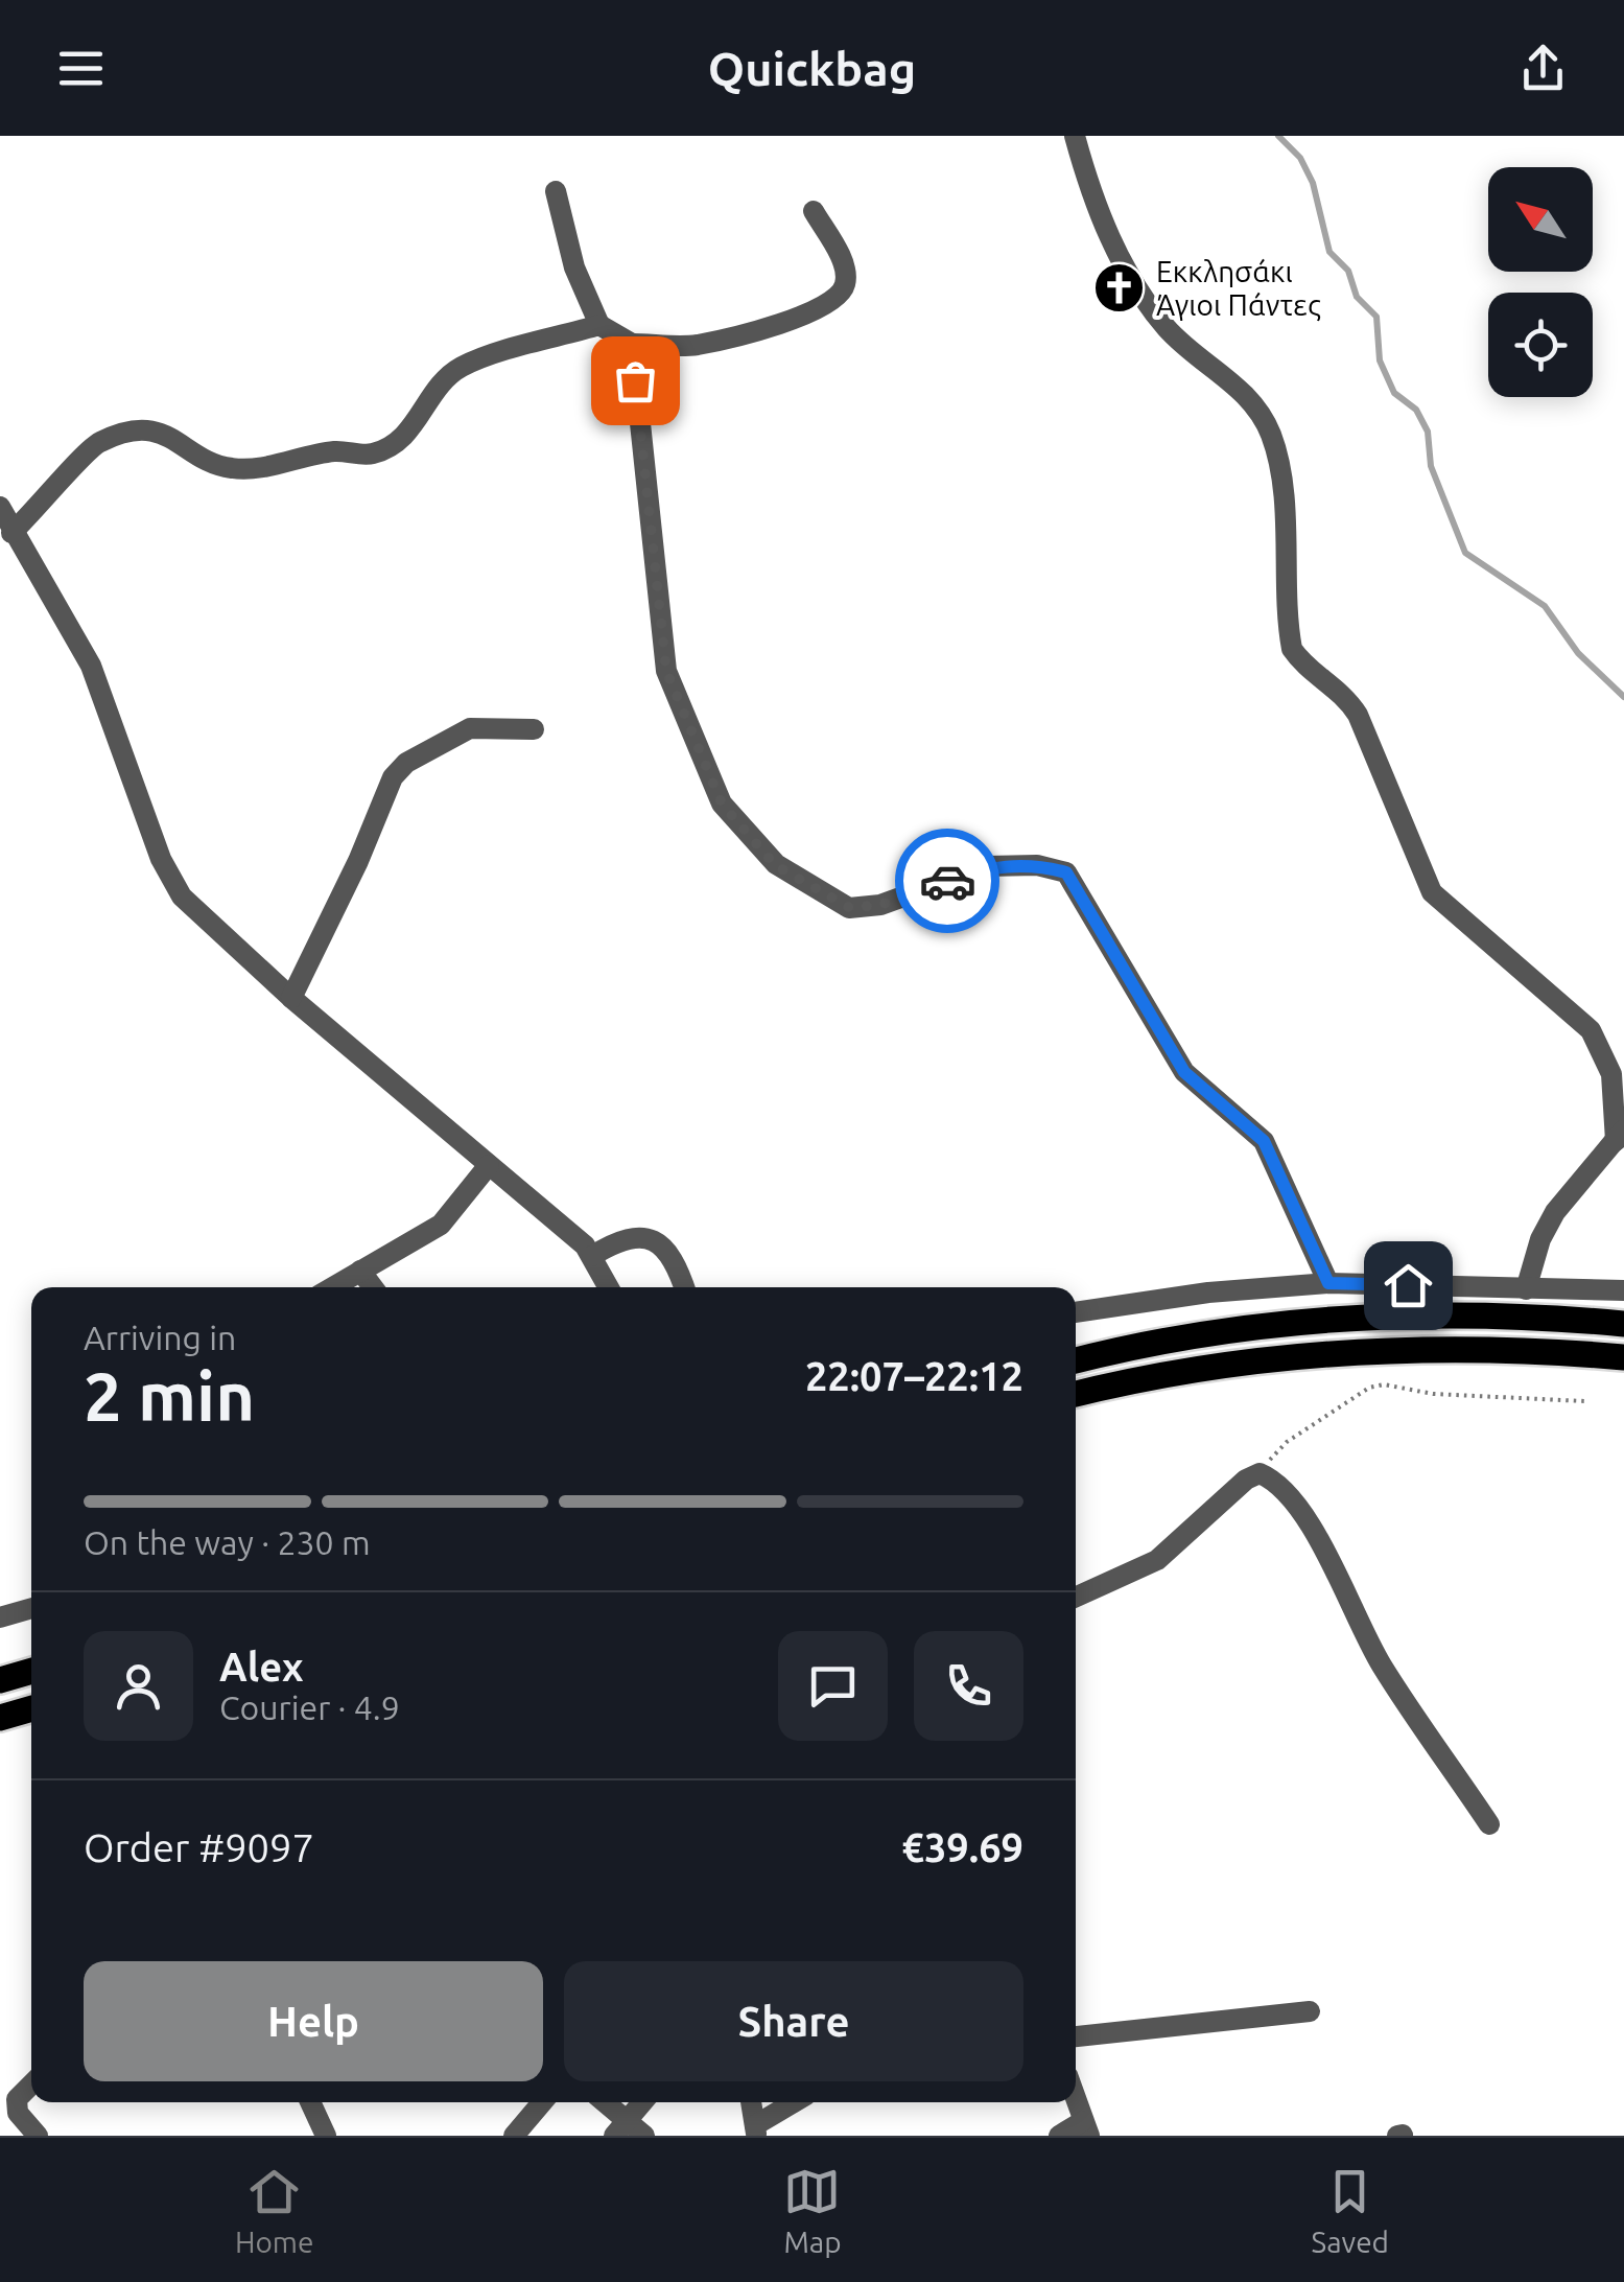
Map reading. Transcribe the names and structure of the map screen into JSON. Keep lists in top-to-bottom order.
{
  "places": {
    "church": ["Εκκλησάκι Άγιοι Πάντες"]
  },
  "north": "top left",
  "page": {
    "header": "Quickbag",
    "heading": ["2 min", "Arriving in", "22:07–22:12"],
    "panel": [
      "Alex",
      "Courier · 4.9",
      "Order #9097",
      "€39.69"
    ],
    "bar": "On the way · 230 m",
    "buttons": ["Help", "Share"],
    "tabs": ["Home", "Map", "Saved"]
  }
}
